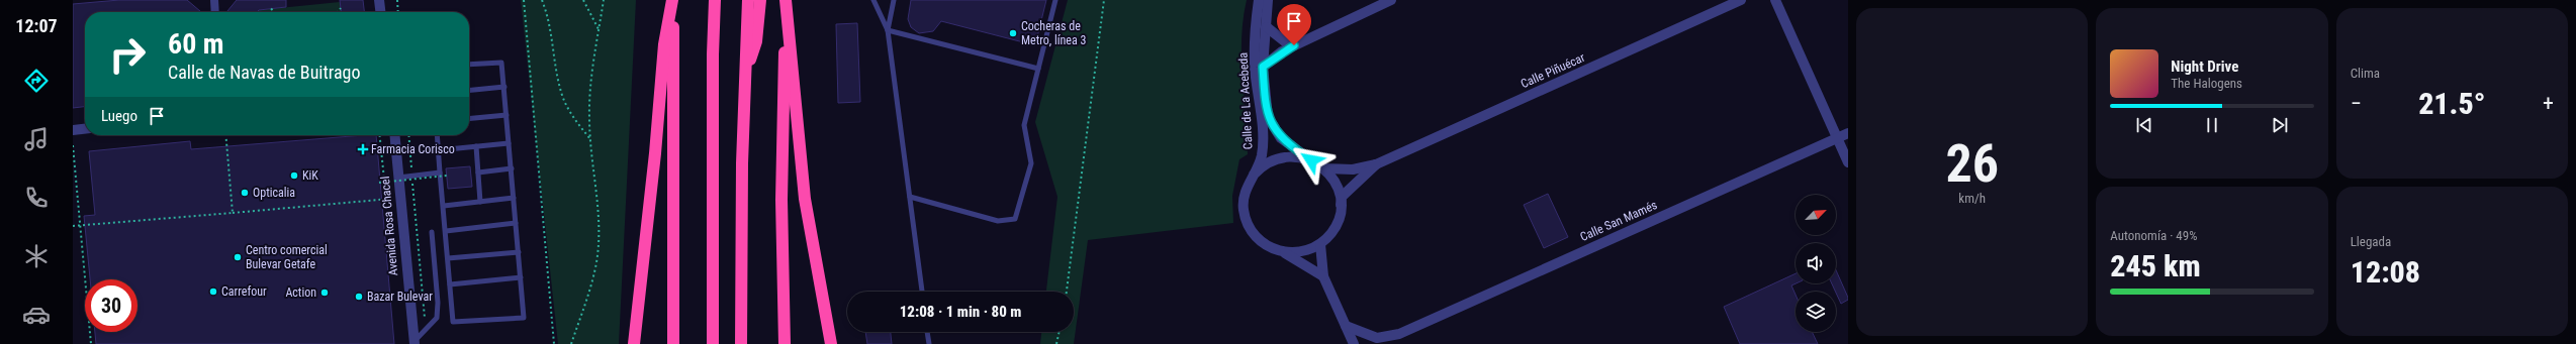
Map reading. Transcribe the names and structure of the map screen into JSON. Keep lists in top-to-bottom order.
{
  "streets": {
    "street": [
      "Calle Piñuécar",
      "Calle de La Acebeda",
      "Calle San Mamés",
      "Avenida Rosa Chacel"
    ]
  },
  "crossings": [
    ["Calle Piñuécar", "Calle de La Acebeda"]
  ],
  "places": {
    "other": [
      "Cocheras de Metro, línea 3",
      "KiK",
      "Opticalia",
      "Centro comercial Bulevar Getafe",
      "Carrefour",
      "Action",
      "Bazar Bulevar"
    ],
    "health": ["Farmacia Corisco"]
  },
  "north": "top right",
  "page": {
    "tabs": "12:07",
    "tile": [
      ["26", "km/h"],
      "Clima",
      ["Autonomía · 49%", "245 km"],
      ["Llegada", "12:08"]
    ],
    "turn": ["60 m", "Calle de Navas de Buitrago"],
    "song": ["Night Drive", "The Halogens"],
    "heat": ["−", "21.5°", "+"],
    "then": "Luego",
    "limit": "30",
    "trip": "12:08 · 1 min · 80 m"
  }
}
